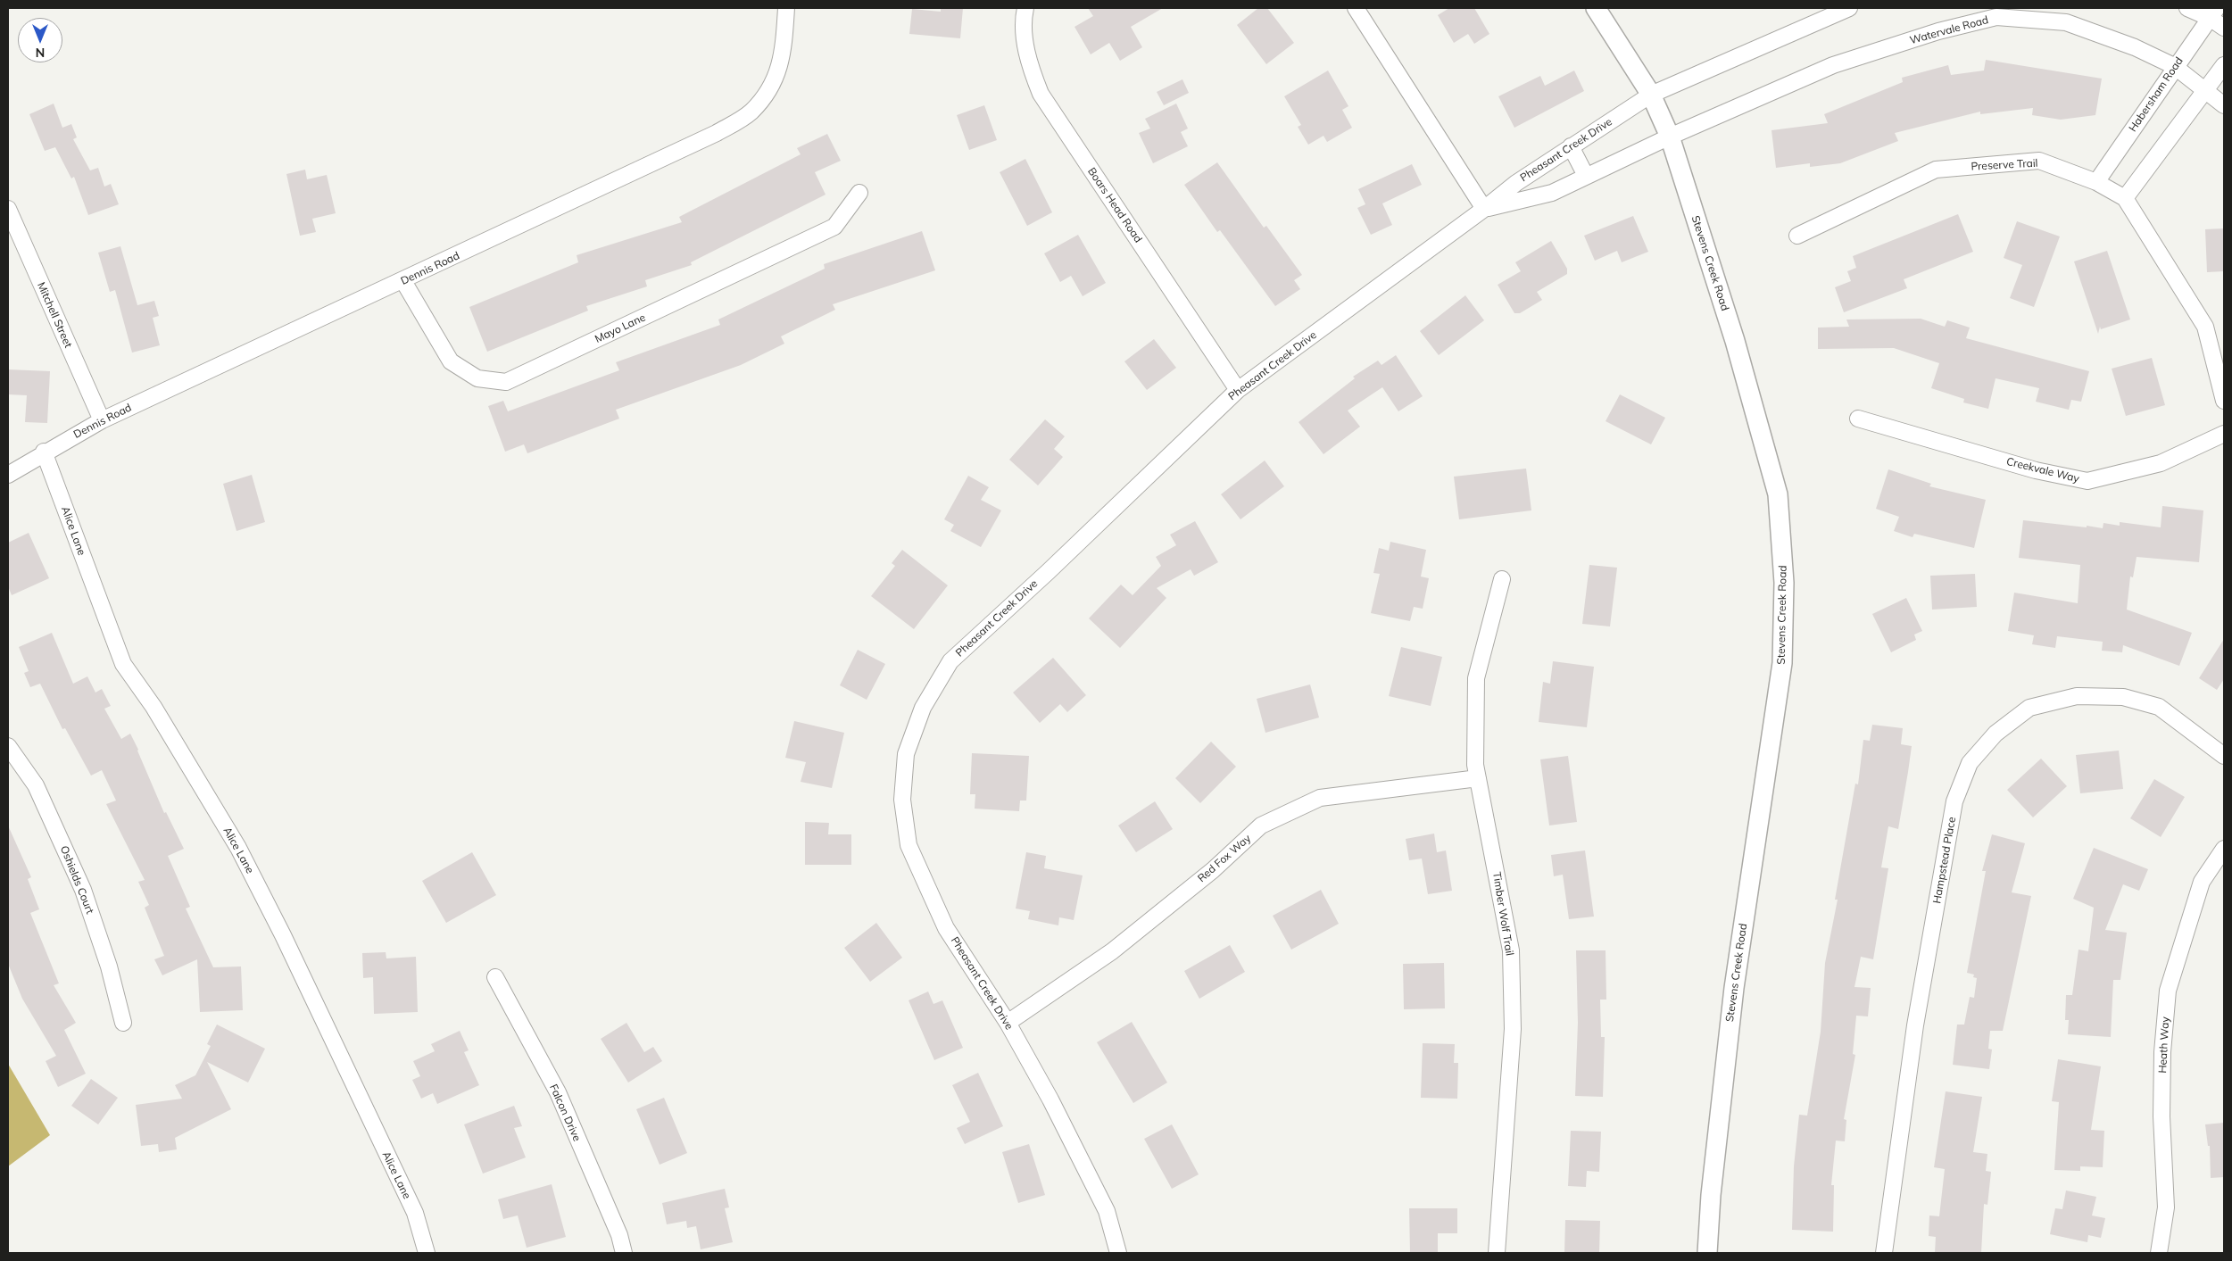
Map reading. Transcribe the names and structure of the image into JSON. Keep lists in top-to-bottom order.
{
  "streets": {
    "street": [
      "Watervale Road",
      "Habersham Road",
      "Pheasant Creek Drive",
      "Preserve Trail",
      "Boars Head Road",
      "Stevens Creek Road",
      "Dennis Road",
      "Mitchell Street",
      "Mayo Lane",
      "Creekvale Way",
      "Alice Lane",
      "Red Fox Way",
      "Hampstead Place",
      "Oshields Court",
      "Timber Wolf Trail",
      "Heath Way",
      "Falcon Drive"
    ]
  },
  "crossings": [
    ["Watervale Road", "Habersham Road"],
    ["Watervale Road", "Pheasant Creek Drive"],
    ["Watervale Road", "Stevens Creek Road"],
    ["Habersham Road", "Preserve Trail"],
    ["Pheasant Creek Drive", "Boars Head Road"],
    ["Pheasant Creek Drive", "Stevens Creek Road"],
    ["Pheasant Creek Drive", "Red Fox Way"],
    ["Dennis Road", "Mitchell Street"],
    ["Dennis Road", "Mayo Lane"],
    ["Dennis Road", "Alice Lane"],
    ["Red Fox Way", "Timber Wolf Trail"]
  ],
  "north": "bottom"
}
